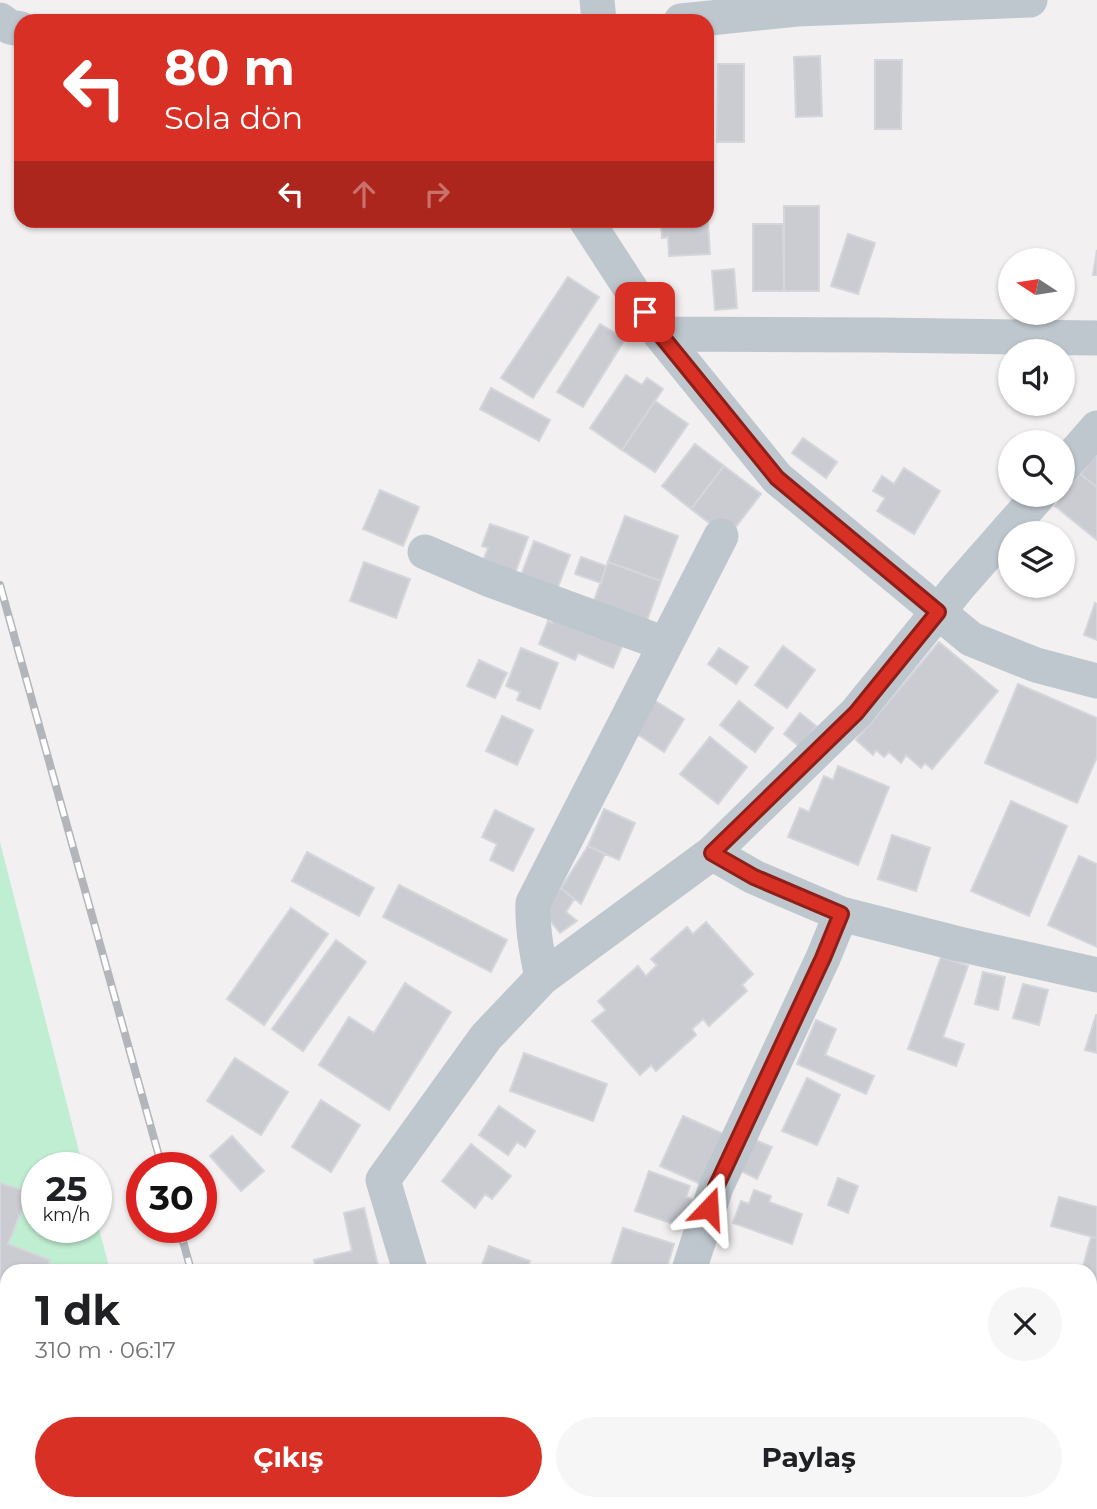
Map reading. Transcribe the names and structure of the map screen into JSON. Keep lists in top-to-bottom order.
{
  "north": "left",
  "page": {
    "turn": ["80 m", "Sola dön"],
    "speed": "25 km/h",
    "limit": "30",
    "heading": ["1 dk", "310 m · 06:17"],
    "buttons": ["Çıkış", "Paylaş"]
  }
}
